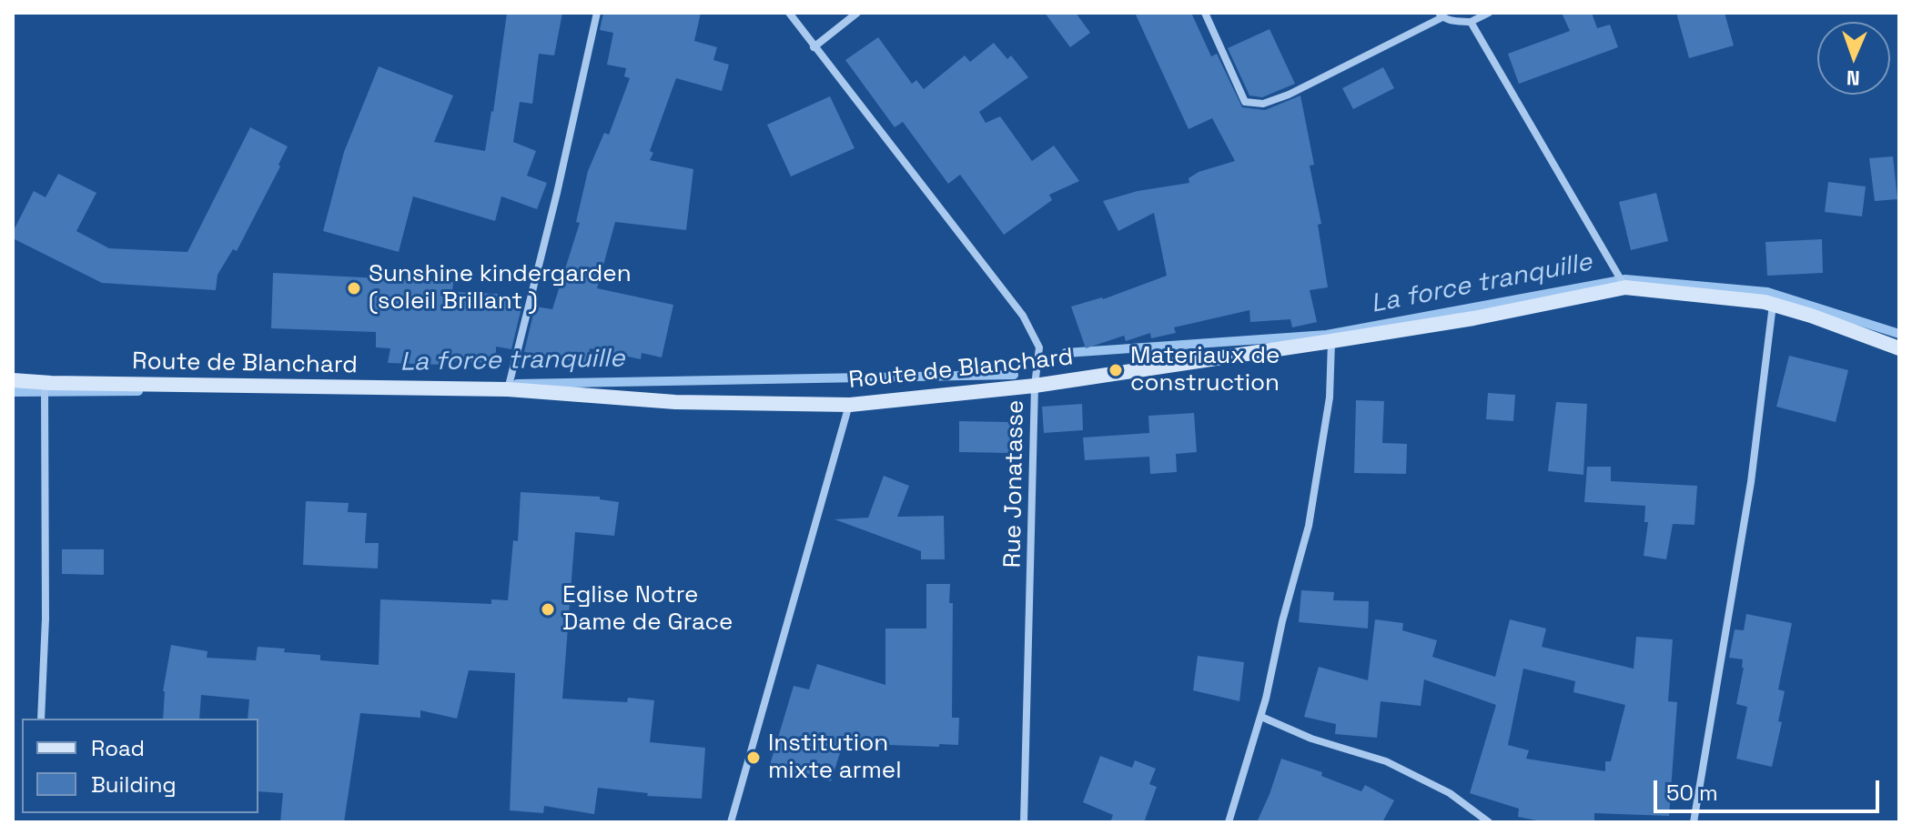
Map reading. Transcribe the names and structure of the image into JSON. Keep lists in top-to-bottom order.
{
  "streets": {
    "street": ["Route de Blanchard", "Rue Jonatasse"]
  },
  "crossings": [
    ["Route de Blanchard", "Rue Jonatasse"]
  ],
  "water": ["La force tranquille"],
  "places": [
    "Sunshine kindergarden (soleil Brillant )",
    "Materiaux de construction",
    "Eglise Notre Dame de Grace",
    "Institution mixte armel"
  ],
  "legend": ["Road", "Building"],
  "scale_bar": "50 m",
  "north": "bottom"
}
